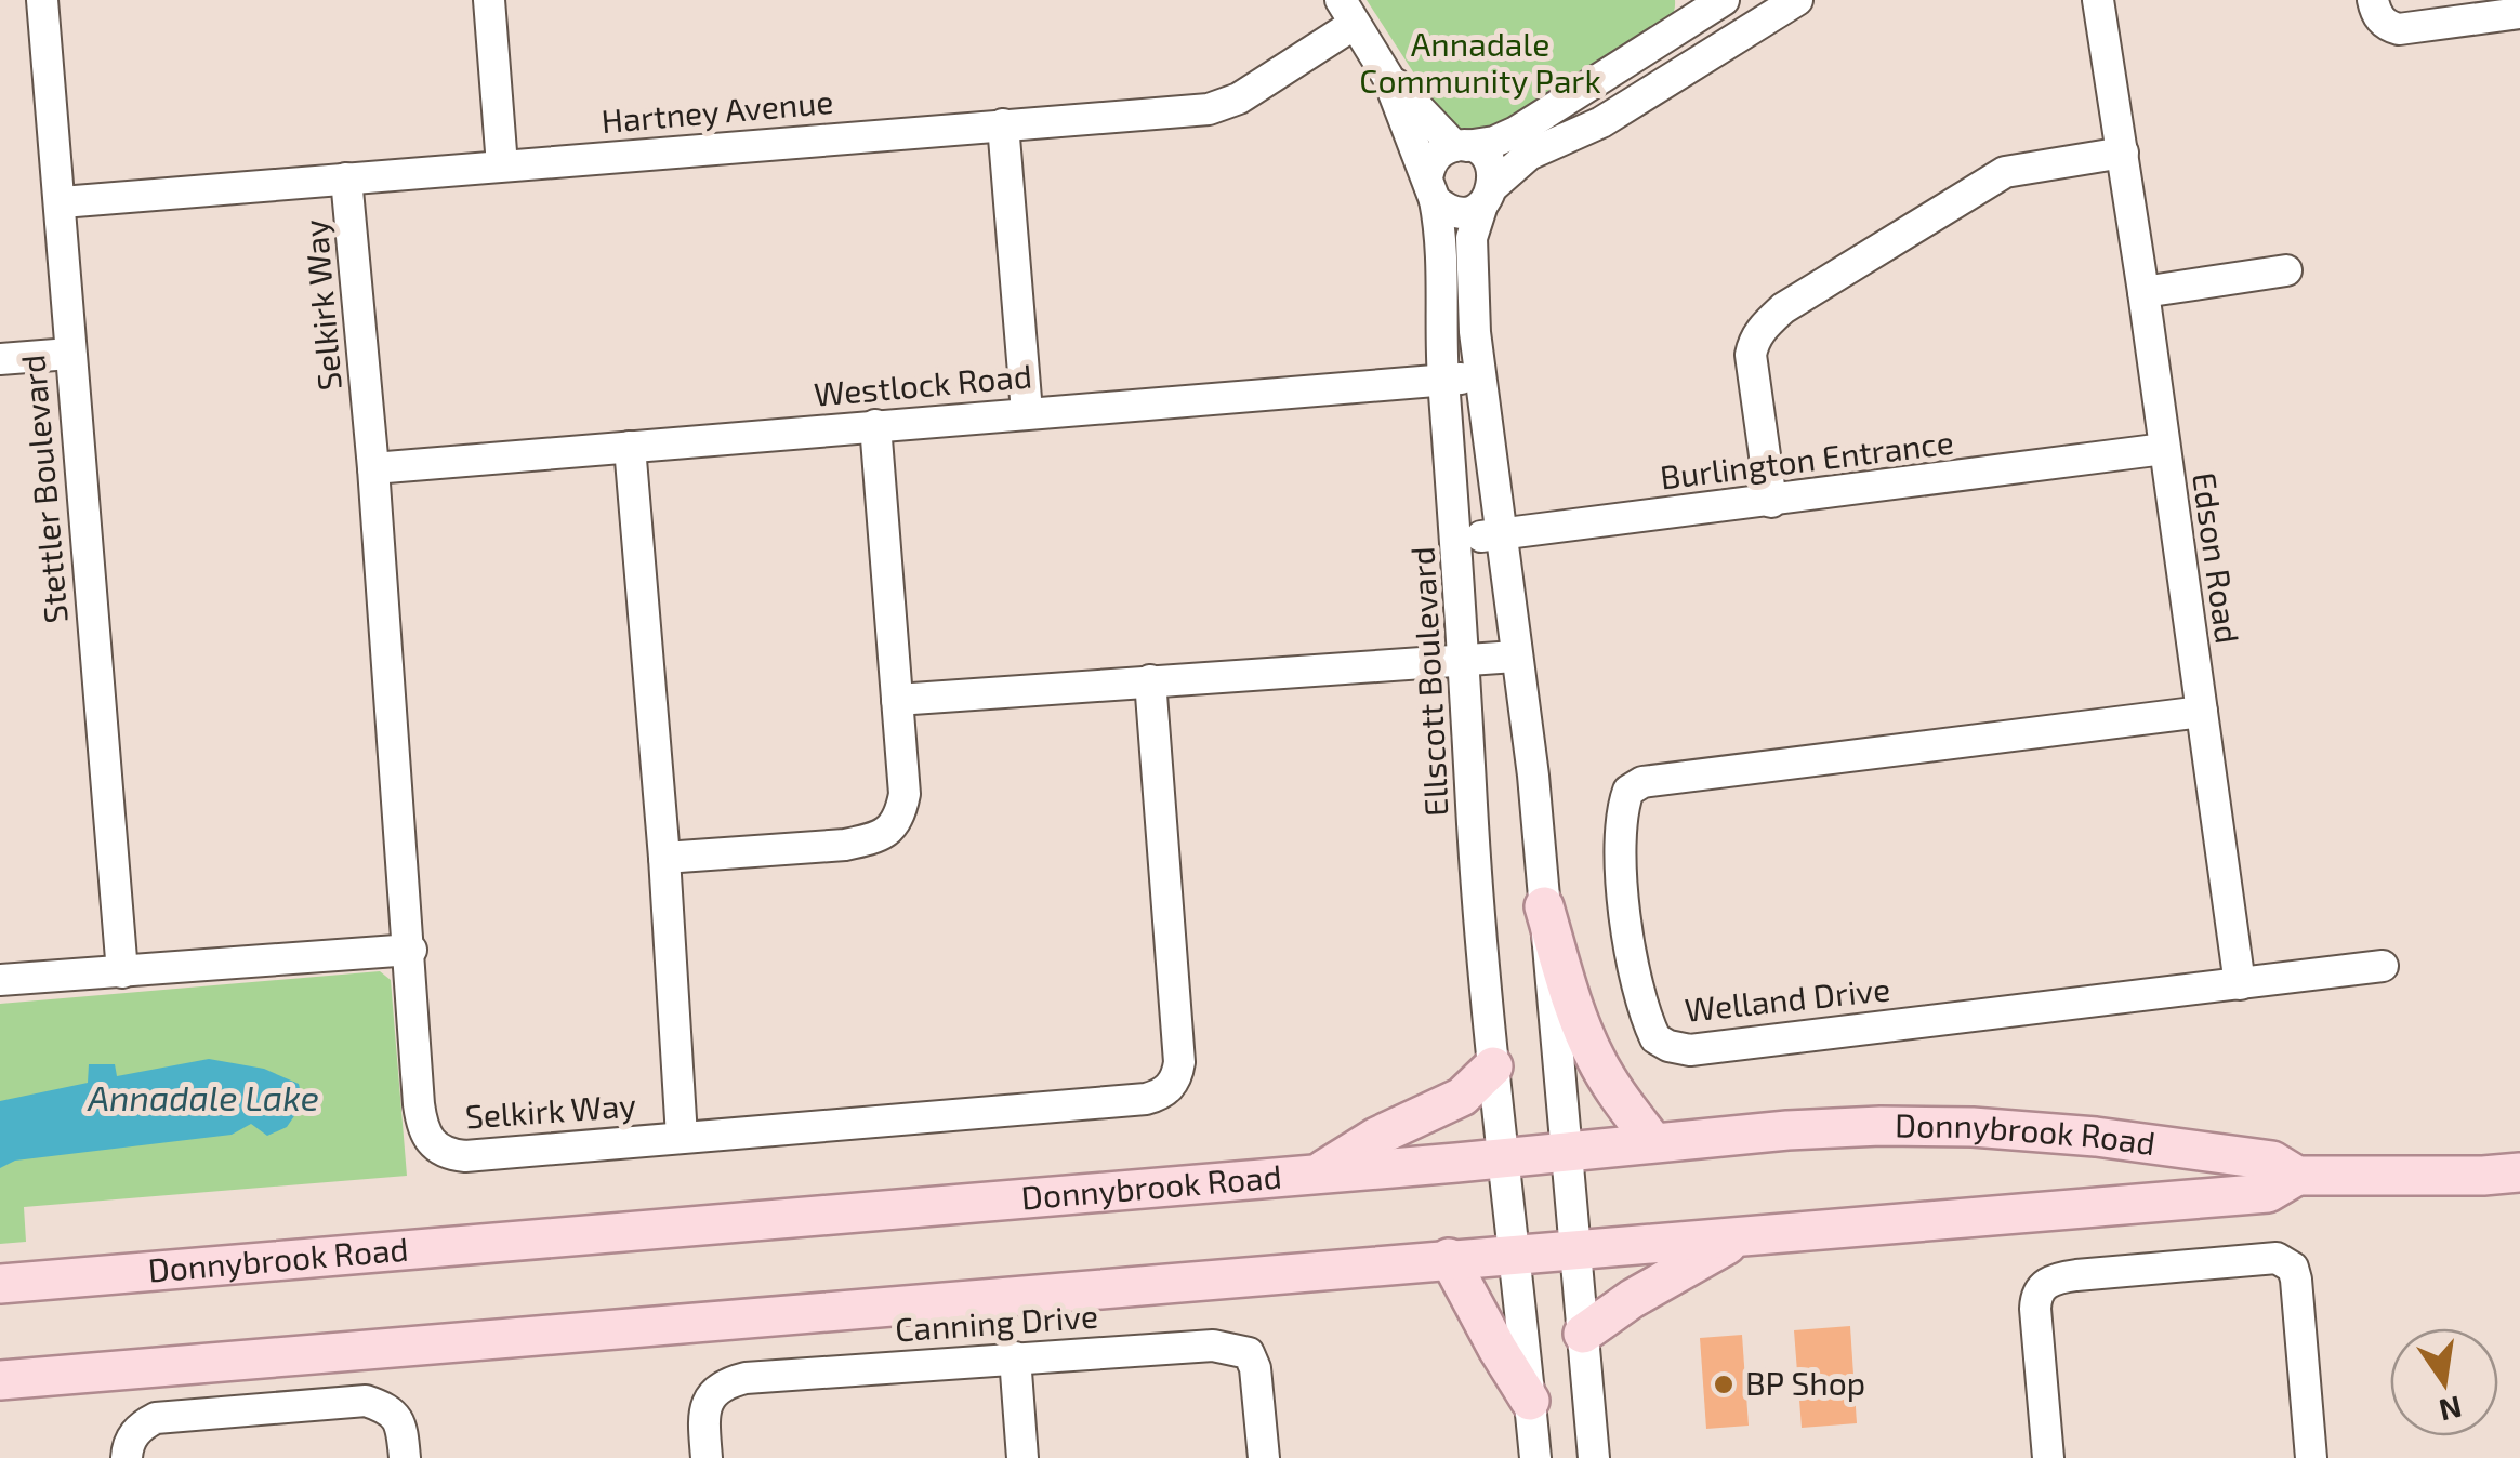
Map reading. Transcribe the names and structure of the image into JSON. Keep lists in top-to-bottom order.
{
  "streets": {
    "main road": ["Donnybrook Road"],
    "street": [
      "Hartney Avenue",
      "Selkirk Way",
      "Westlock Road",
      "Burlington Entrance",
      "Stettler Boulevard",
      "Edson Road",
      "Ellscott Boulevard",
      "Welland Drive",
      "Canning Drive"
    ]
  },
  "crossings": [
    ["Hartney Avenue", "Selkirk Way"],
    ["Hartney Avenue", "Stettler Boulevard"],
    ["Hartney Avenue", "Ellscott Boulevard"],
    ["Selkirk Way", "Westlock Road"],
    ["Westlock Road", "Ellscott Boulevard"],
    ["Burlington Entrance", "Edson Road"],
    ["Burlington Entrance", "Ellscott Boulevard"],
    ["Edson Road", "Welland Drive"],
    ["Ellscott Boulevard", "Donnybrook Road"]
  ],
  "water": ["Annadale Lake"],
  "parks": ["Annadale Community Park"],
  "places": ["BP Shop"],
  "north": "bottom"
}
